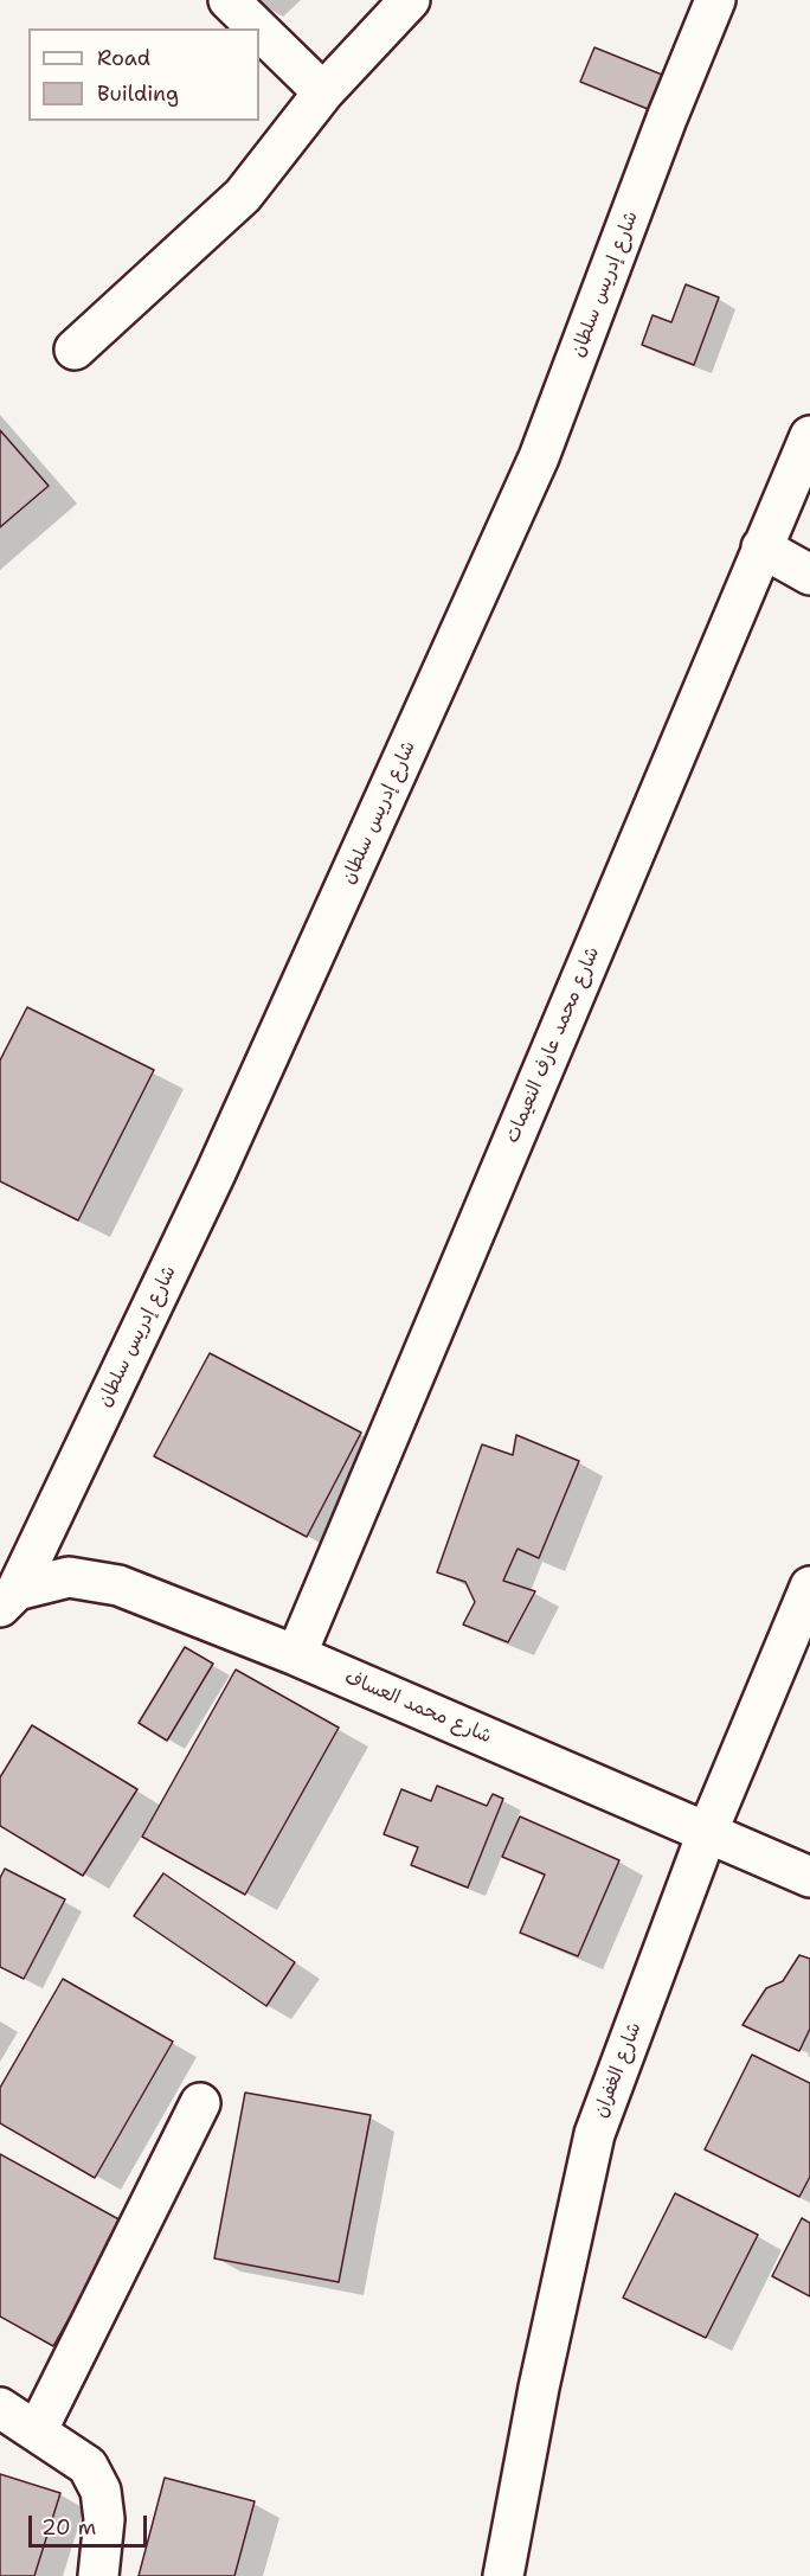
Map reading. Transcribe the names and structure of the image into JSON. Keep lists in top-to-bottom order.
{
  "streets": {
    "street": [
      "شارع إدريس سلطان",
      "شارع محمد عارف النعيمات",
      "شارع محمد العساف",
      "شارع الغفران"
    ]
  },
  "crossings": [
    ["شارع إدريس سلطان", "شارع محمد العساف"],
    ["شارع محمد عارف النعيمات", "شارع محمد العساف"],
    ["شارع محمد العساف", "شارع الغفران"]
  ],
  "legend": ["Road", "Building"],
  "scale_bar": "20 m"
}
